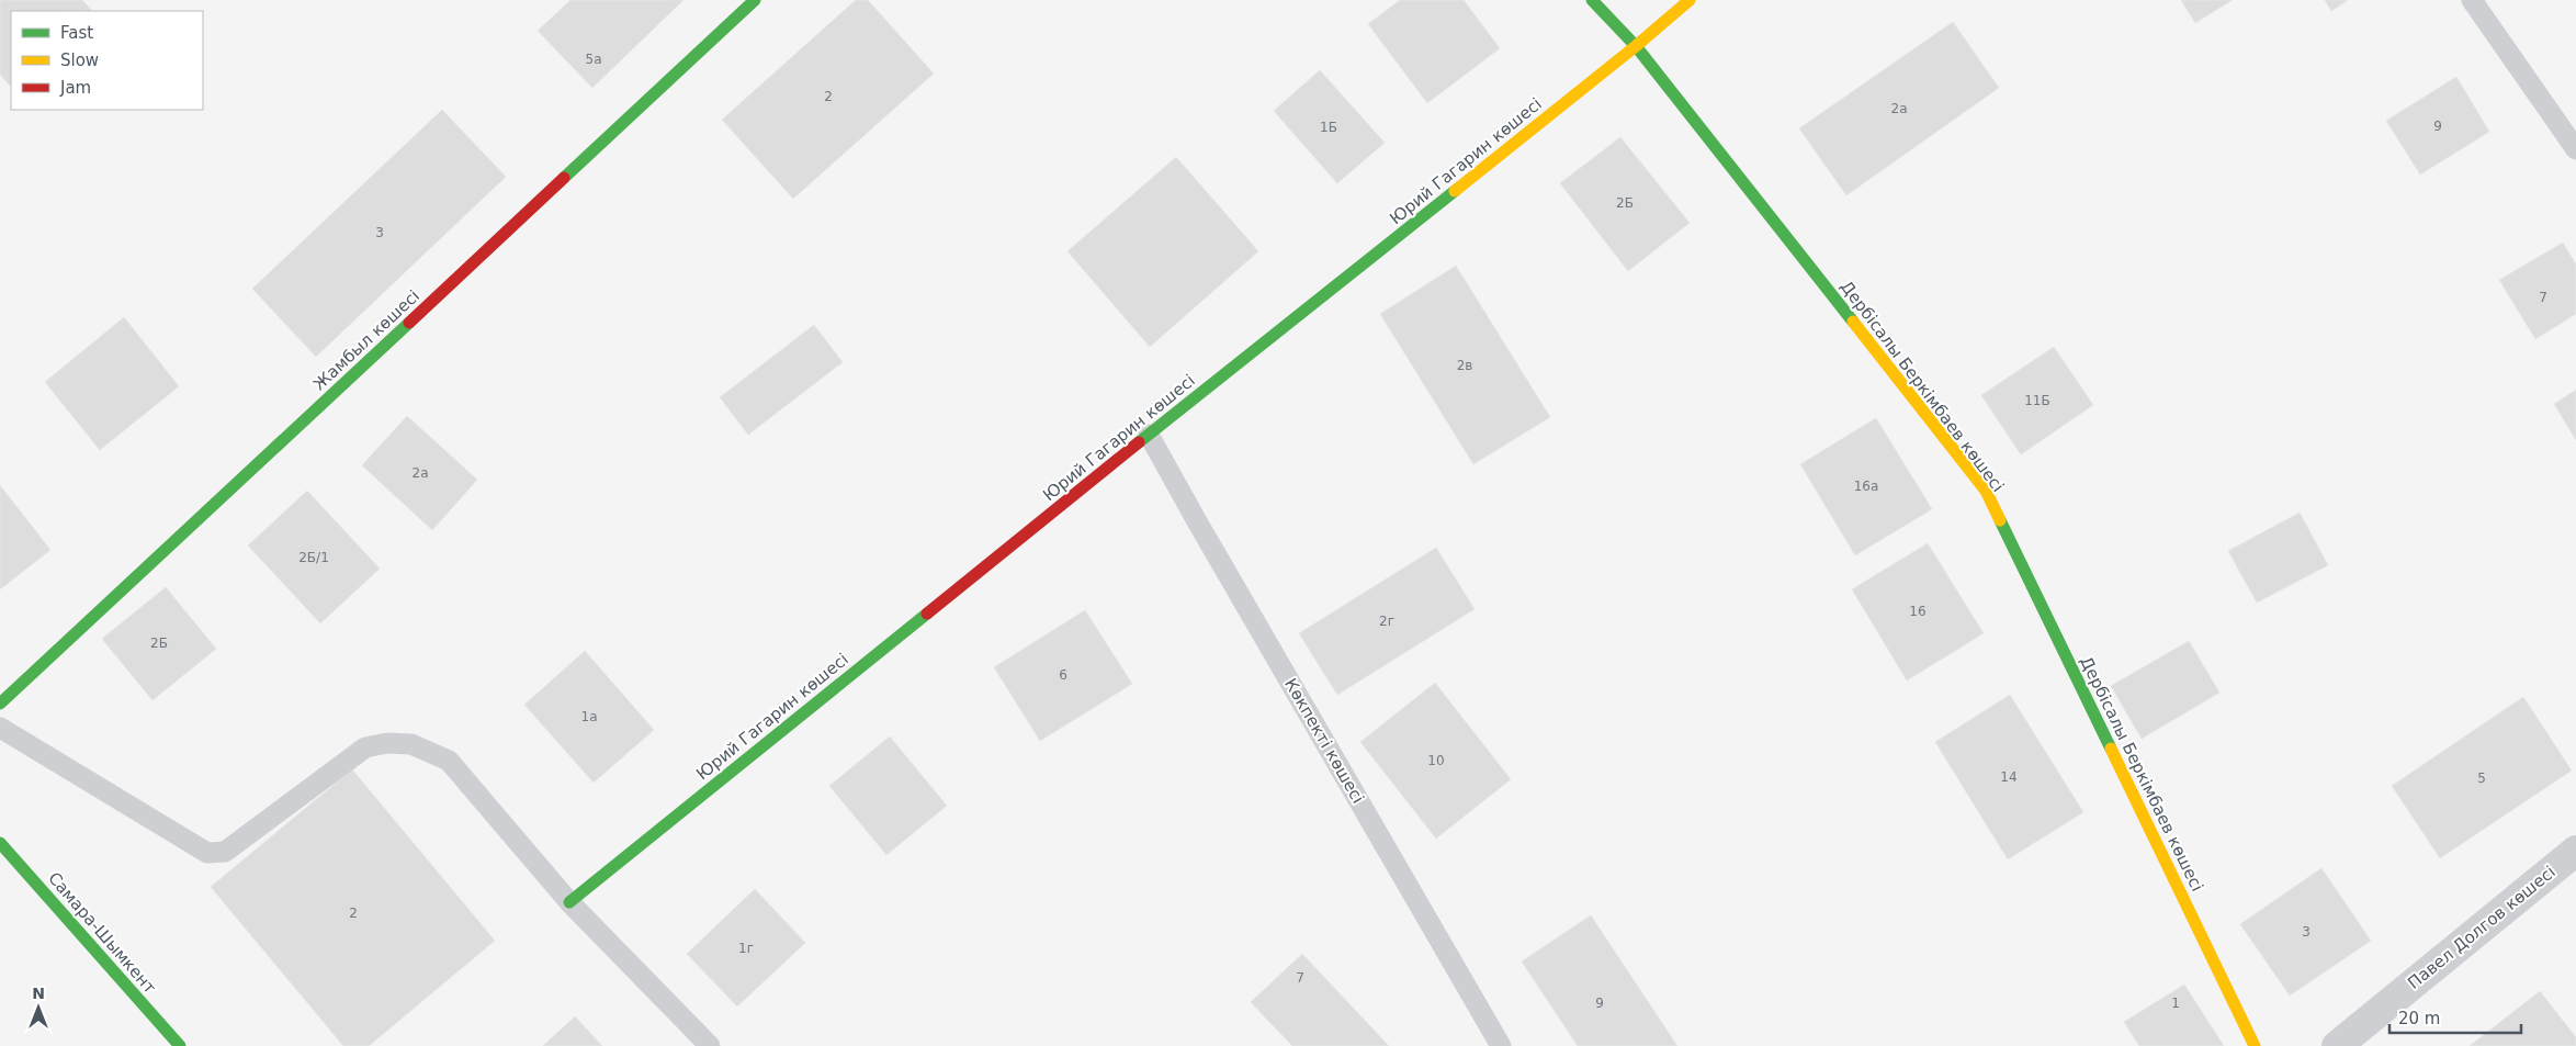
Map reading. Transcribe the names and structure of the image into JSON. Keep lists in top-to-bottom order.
{
  "streets": {
    "main road": [
      "Юрий Гагарин көшесі",
      "Жамбыл көшесі",
      "Дербісалы Беркімбаев көшесі",
      "Самара-Шымкент"
    ],
    "street": ["Павел Долгов көшесі"],
    "lane": ["Көкпекті көшесі"]
  },
  "crossings": [
    ["Юрий Гагарин көшесі", "Дербісалы Беркімбаев көшесі"],
    ["Юрий Гагарин көшесі", "Көкпекті көшесі"]
  ],
  "house_numbers": [
    "5а",
    "2",
    "2а",
    "9",
    "1Б",
    "2Б",
    "3",
    "7",
    "2в",
    "11Б",
    "2а",
    "16а",
    "2Б/1",
    "16",
    "2г",
    "2Б",
    "6",
    "1а",
    "10",
    "14",
    "5",
    "2",
    "3",
    "1г",
    "7",
    "9",
    "1"
  ],
  "legend": ["Fast", "Slow", "Jam"],
  "scale_bar": "20 m",
  "north": "top"
}
